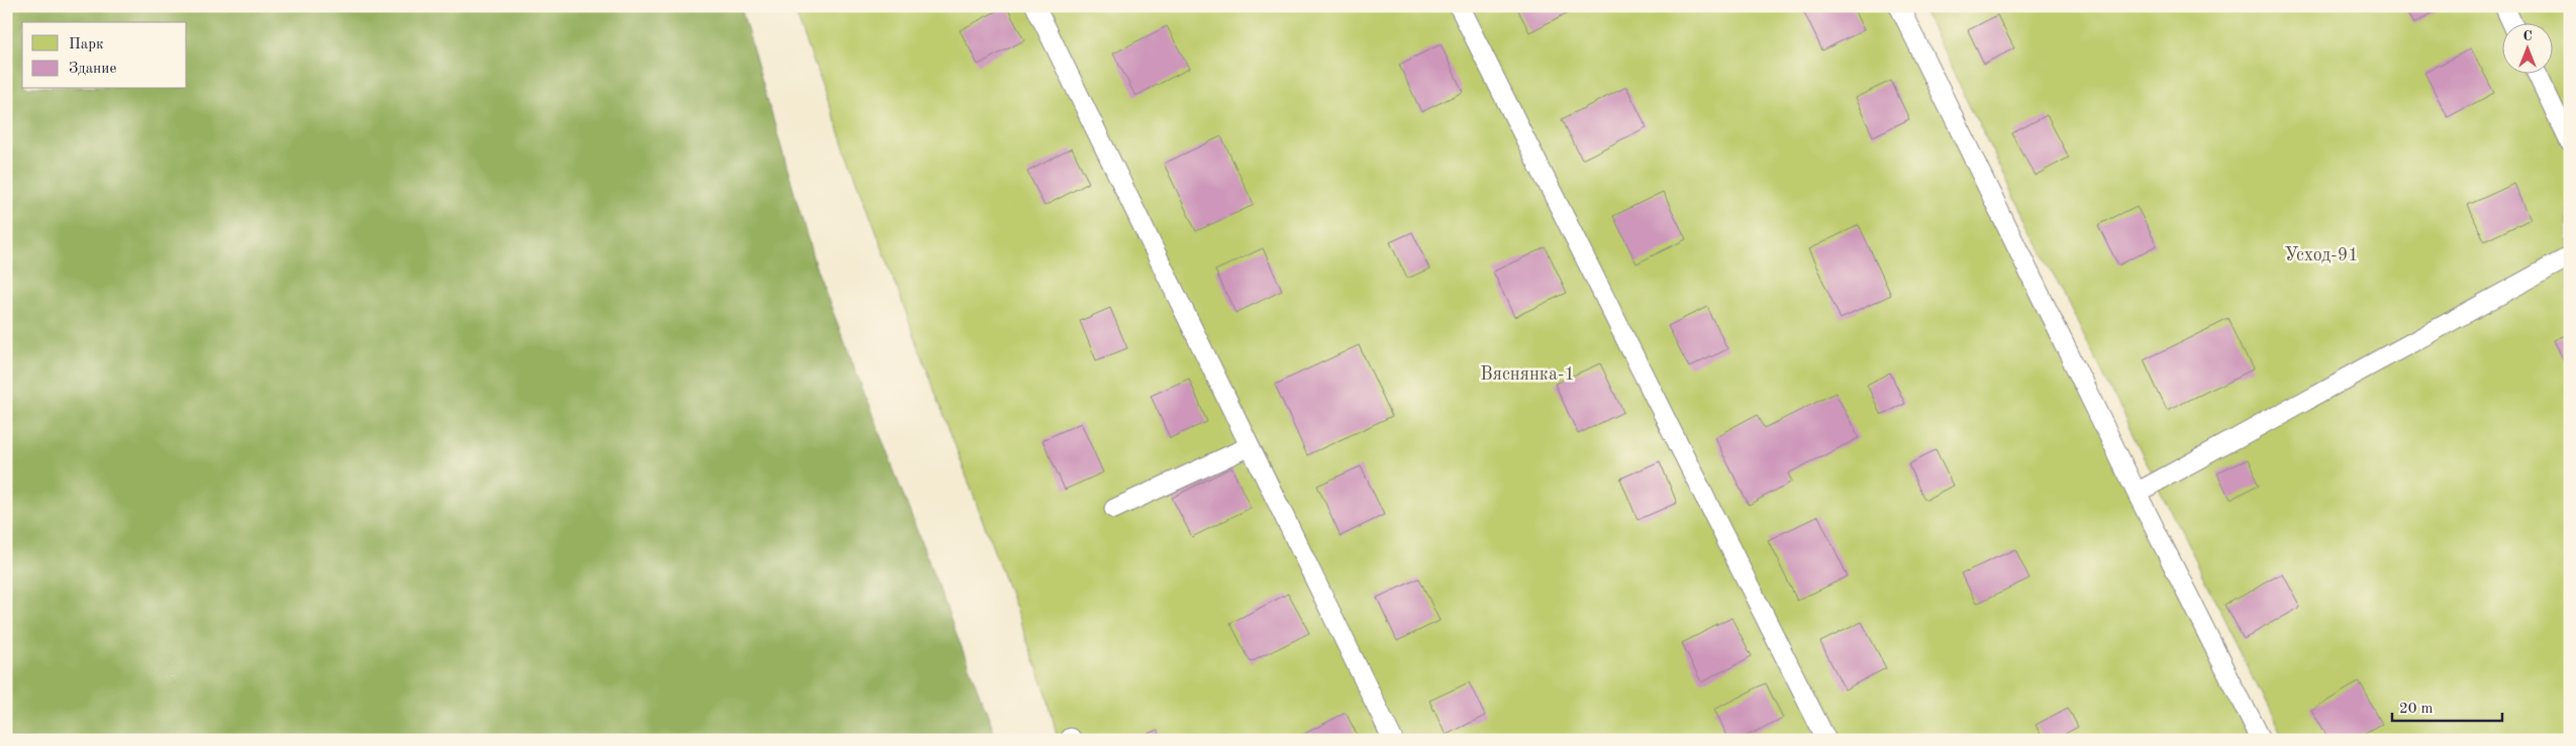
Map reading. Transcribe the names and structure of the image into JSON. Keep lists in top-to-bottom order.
{
  "parks": ["Усход-91", "Вяснянка-1"],
  "legend": ["Парк", "Здание"],
  "scale_bar": "20 m",
  "north": "top"
}
